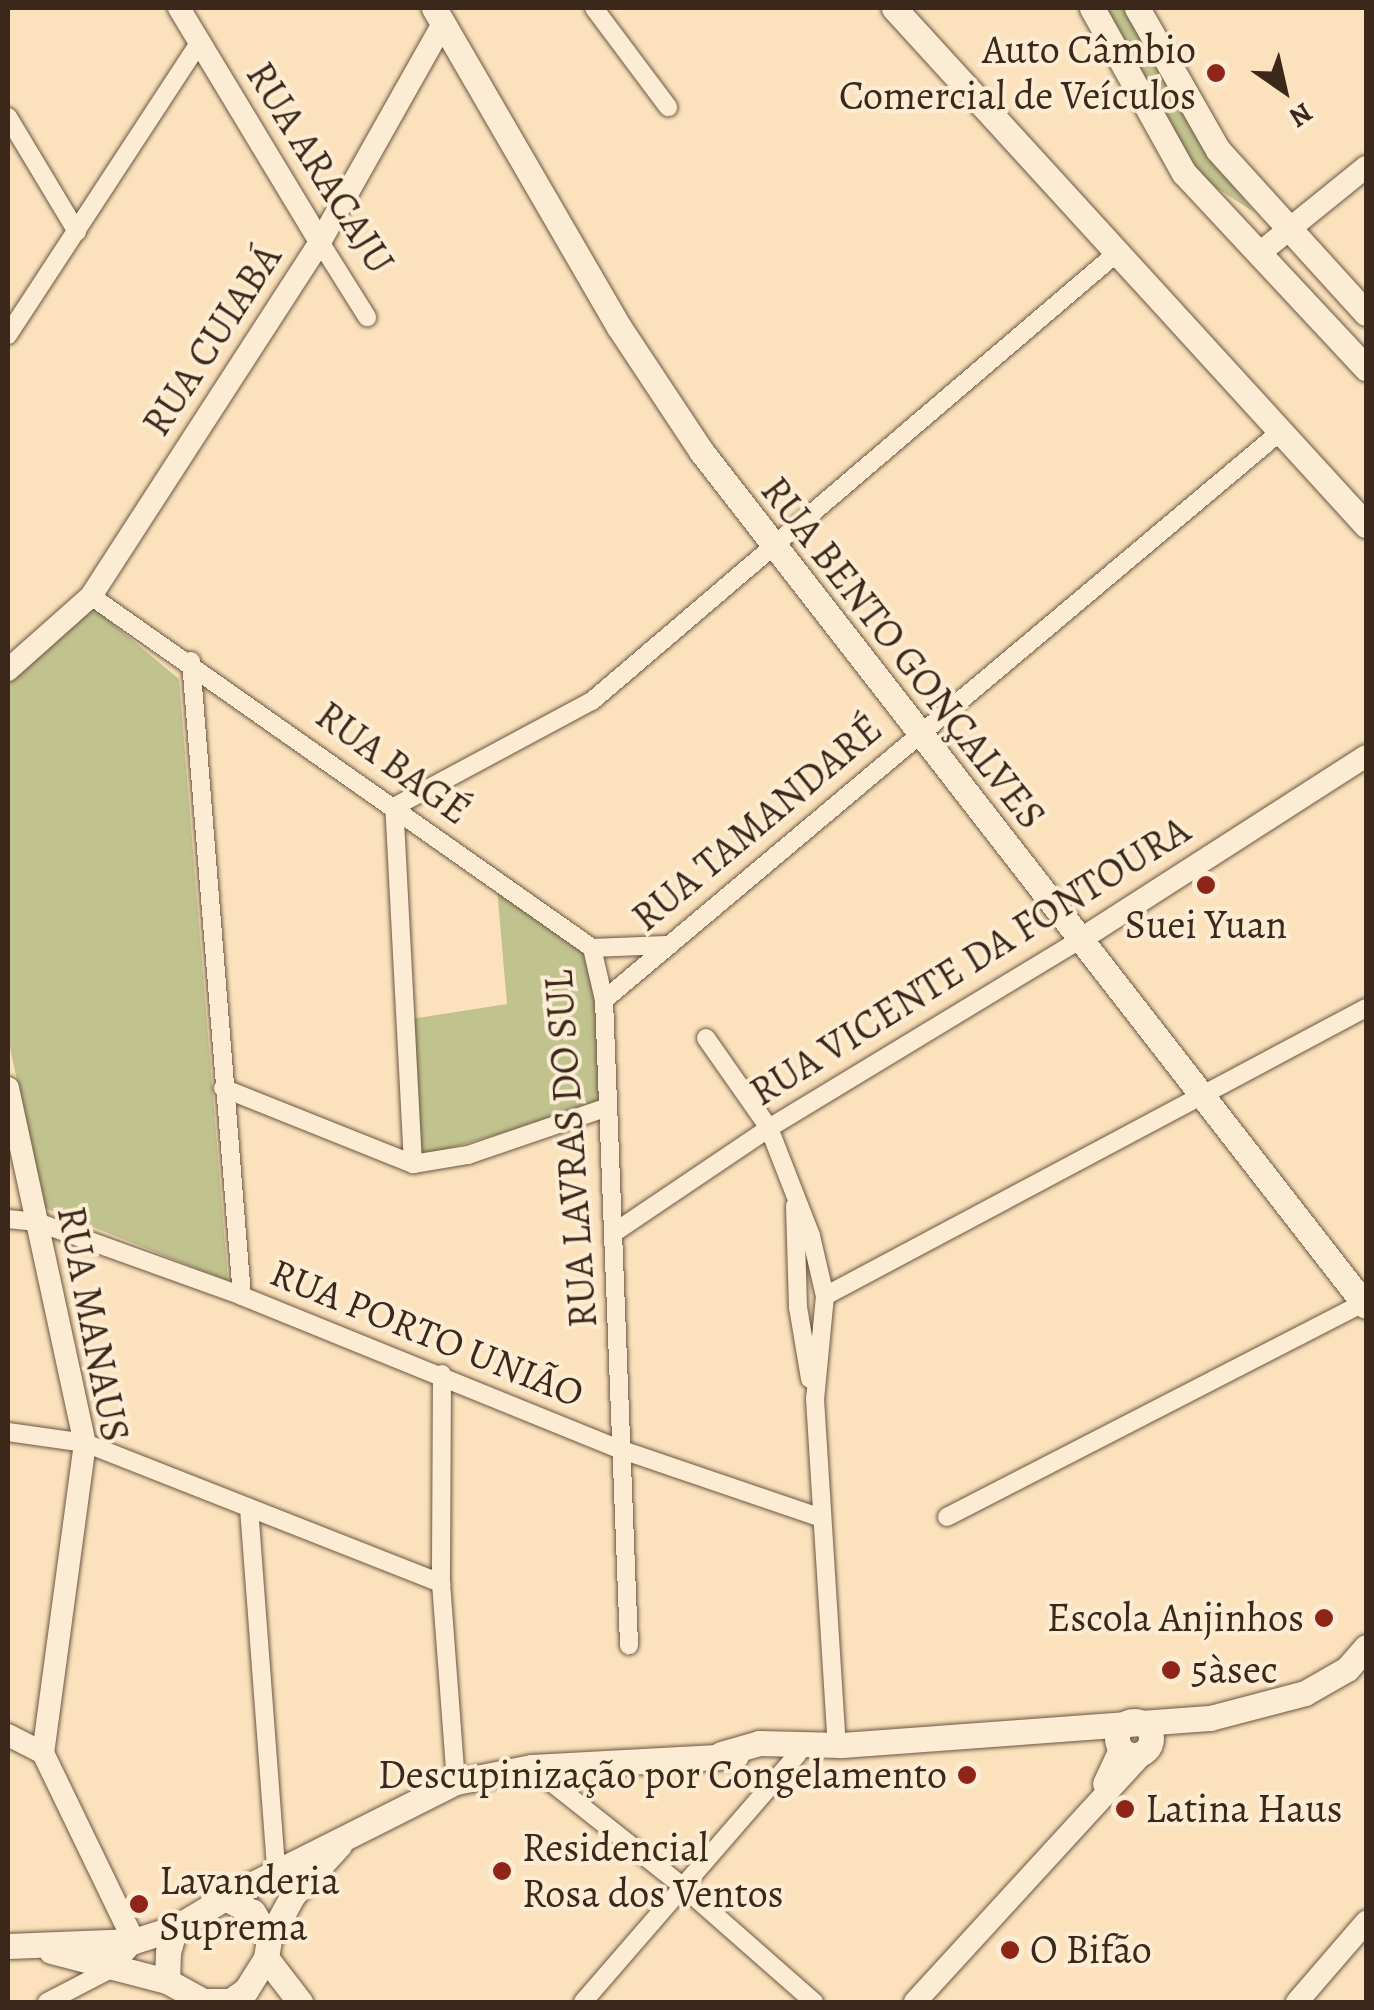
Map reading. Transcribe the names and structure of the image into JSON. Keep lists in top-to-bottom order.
{
  "streets": {
    "main road": ["RUA BENTO GONÇALVES"],
    "street": [
      "RUA ARACAJU",
      "RUA CUIABÁ",
      "RUA BAGÉ",
      "RUA TAMANDARÉ",
      "RUA VICENTE DA FONTOURA",
      "RUA LAVRAS DO SUL",
      "RUA MANAUS",
      "RUA PORTO UNIÃO"
    ]
  },
  "crossings": [
    ["RUA ARACAJU", "RUA CUIABÁ"],
    ["RUA CUIABÁ", "RUA BENTO GONÇALVES"],
    ["RUA CUIABÁ", "RUA BAGÉ"],
    ["RUA BENTO GONÇALVES", "RUA TAMANDARÉ"],
    ["RUA BENTO GONÇALVES", "RUA VICENTE DA FONTOURA"],
    ["RUA BAGÉ", "RUA LAVRAS DO SUL"],
    ["RUA TAMANDARÉ", "RUA LAVRAS DO SUL"],
    ["RUA VICENTE DA FONTOURA", "RUA LAVRAS DO SUL"],
    ["RUA LAVRAS DO SUL", "RUA PORTO UNIÃO"],
    ["RUA MANAUS", "RUA PORTO UNIÃO"]
  ],
  "places": [
    "Auto Câmbio Comercial de Veículos",
    "Suei Yuan",
    "Escola Anjinhos",
    "5àsec",
    "Descupinização por Congelamento",
    "Latina Haus",
    "Residencial Rosa dos Ventos",
    "Lavanderia Suprema",
    "O Bifão"
  ],
  "north": "bottom right"
}
